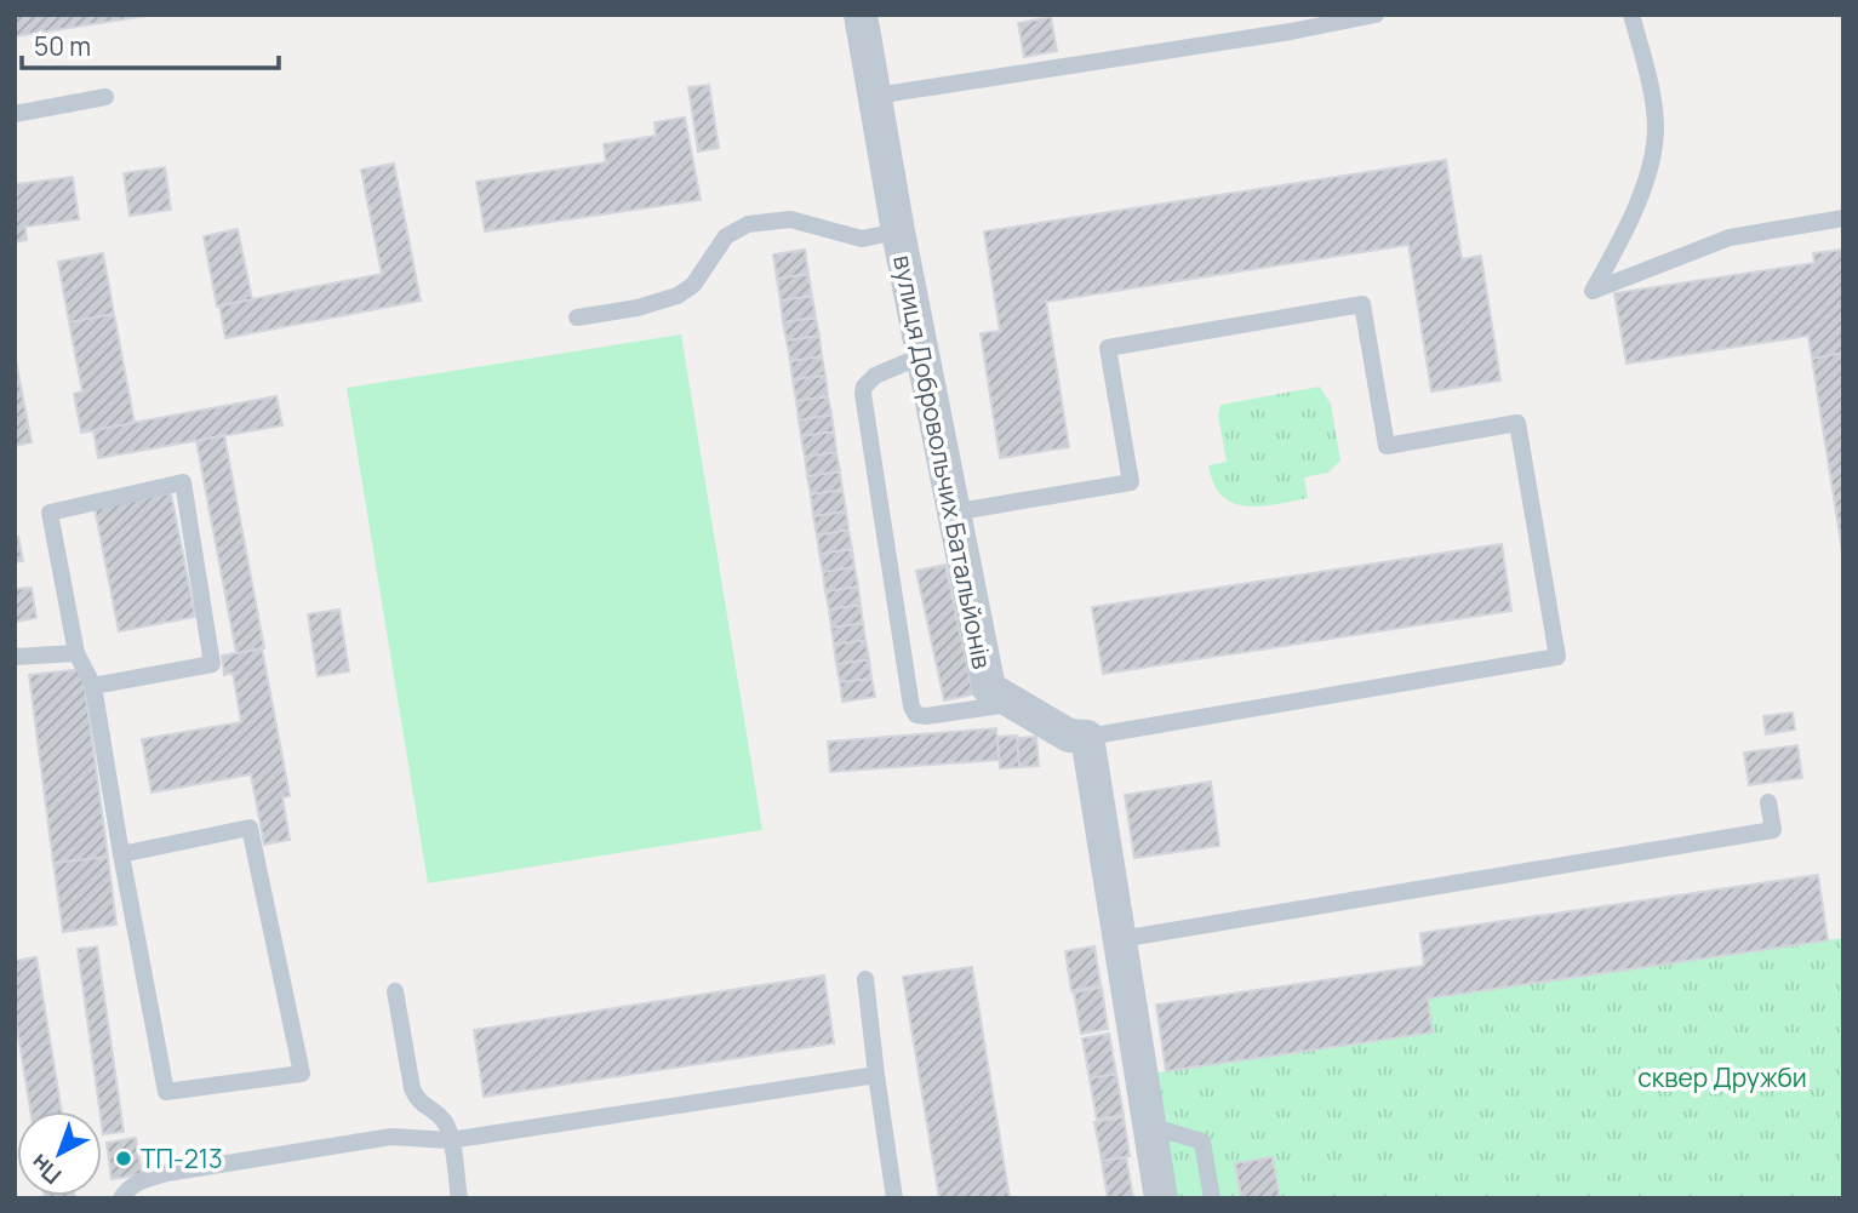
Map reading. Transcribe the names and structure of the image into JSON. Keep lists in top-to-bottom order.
{
  "streets": {
    "street": ["вулиця Добровольчих Батальйонів"]
  },
  "parks": ["сквер Дружби"],
  "places": ["ТП-213"],
  "scale_bar": "50 m",
  "north": "bottom left"
}
